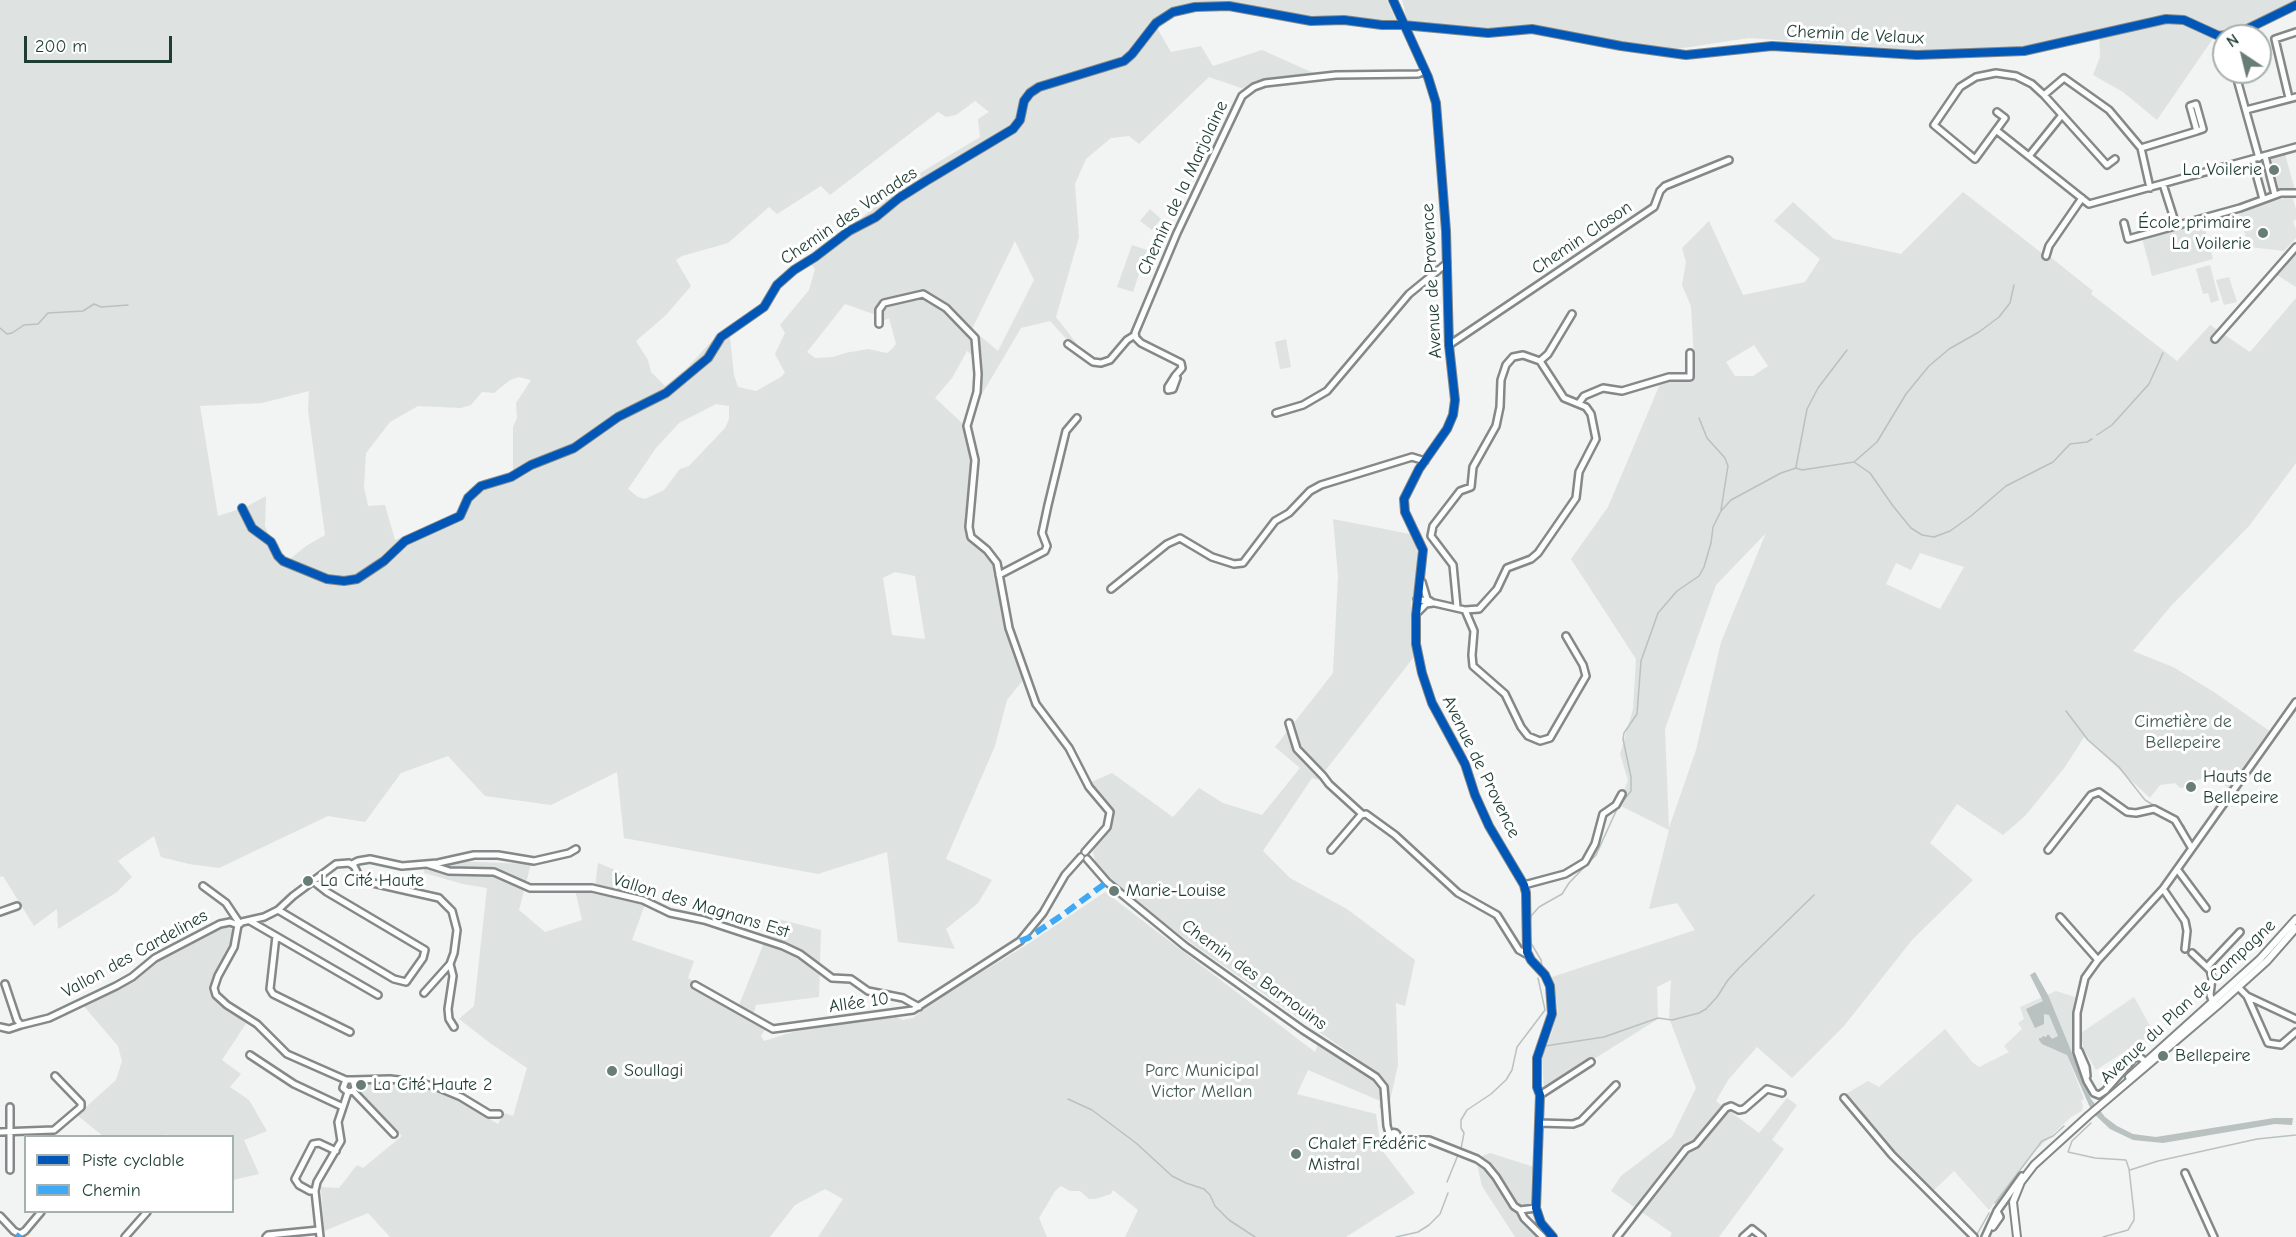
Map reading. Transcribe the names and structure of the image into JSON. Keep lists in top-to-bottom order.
{
  "streets": {
    "main road": ["Avenue du Plan de Campagne"],
    "street": [
      "Chemin de Velaux",
      "Chemin de la Marjolaine",
      "Chemin des Vanades",
      "Chemin Closon",
      "Avenue de Provence",
      "Vallon des Magnans Est",
      "Vallon des Cardelines",
      "Chemin des Barnouins",
      "Allée 10"
    ]
  },
  "crossings": [
    ["Chemin de Velaux", "Chemin des Vanades"],
    ["Chemin de Velaux", "Avenue de Provence"],
    ["Chemin de la Marjolaine", "Avenue de Provence"],
    ["Chemin des Vanades", "Avenue de Provence"],
    ["Chemin Closon", "Avenue de Provence"],
    ["Vallon des Magnans Est", "Vallon des Cardelines"],
    ["Vallon des Magnans Est", "Allée 10"],
    ["Chemin des Barnouins", "Allée 10"]
  ],
  "parks": ["Cimetière de Bellepeire", "Parc Municipal Victor Mellan"],
  "places": [
    "La Voilerie",
    "École primaire La Voilerie",
    "Hauts de Bellepeire",
    "La Cité Haute",
    "Marie-Louise",
    "Bellepeire",
    "Soullagi",
    "La Cité Haute 2",
    "Chalet Frédéric Mistral"
  ],
  "legend": ["Piste cyclable", "Chemin"],
  "scale_bar": "200 m",
  "north": "top left"
}
